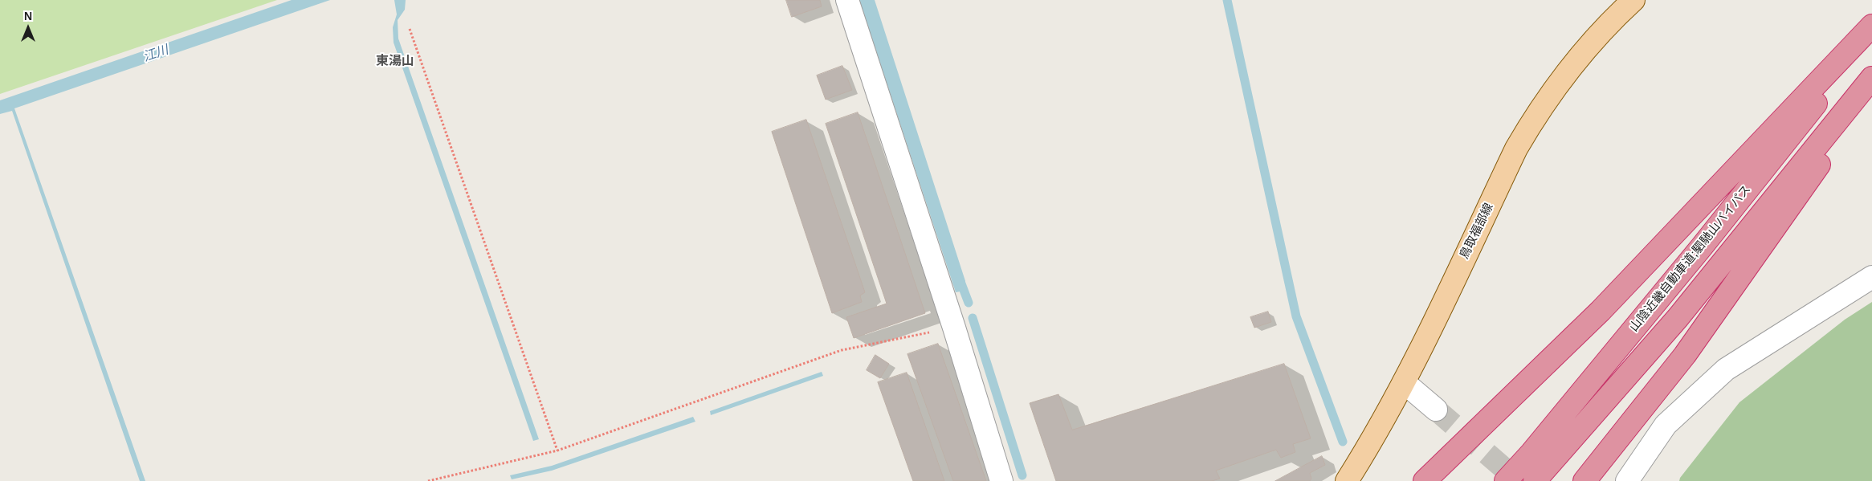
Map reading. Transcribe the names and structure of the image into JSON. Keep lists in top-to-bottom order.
{
  "streets": {
    "highway": ["山陰近畿自動車道;駟馳山バイパス"],
    "main road": ["鳥取福部線"]
  },
  "districts": ["東湯山"],
  "water": ["江川"],
  "north": "top"
}
